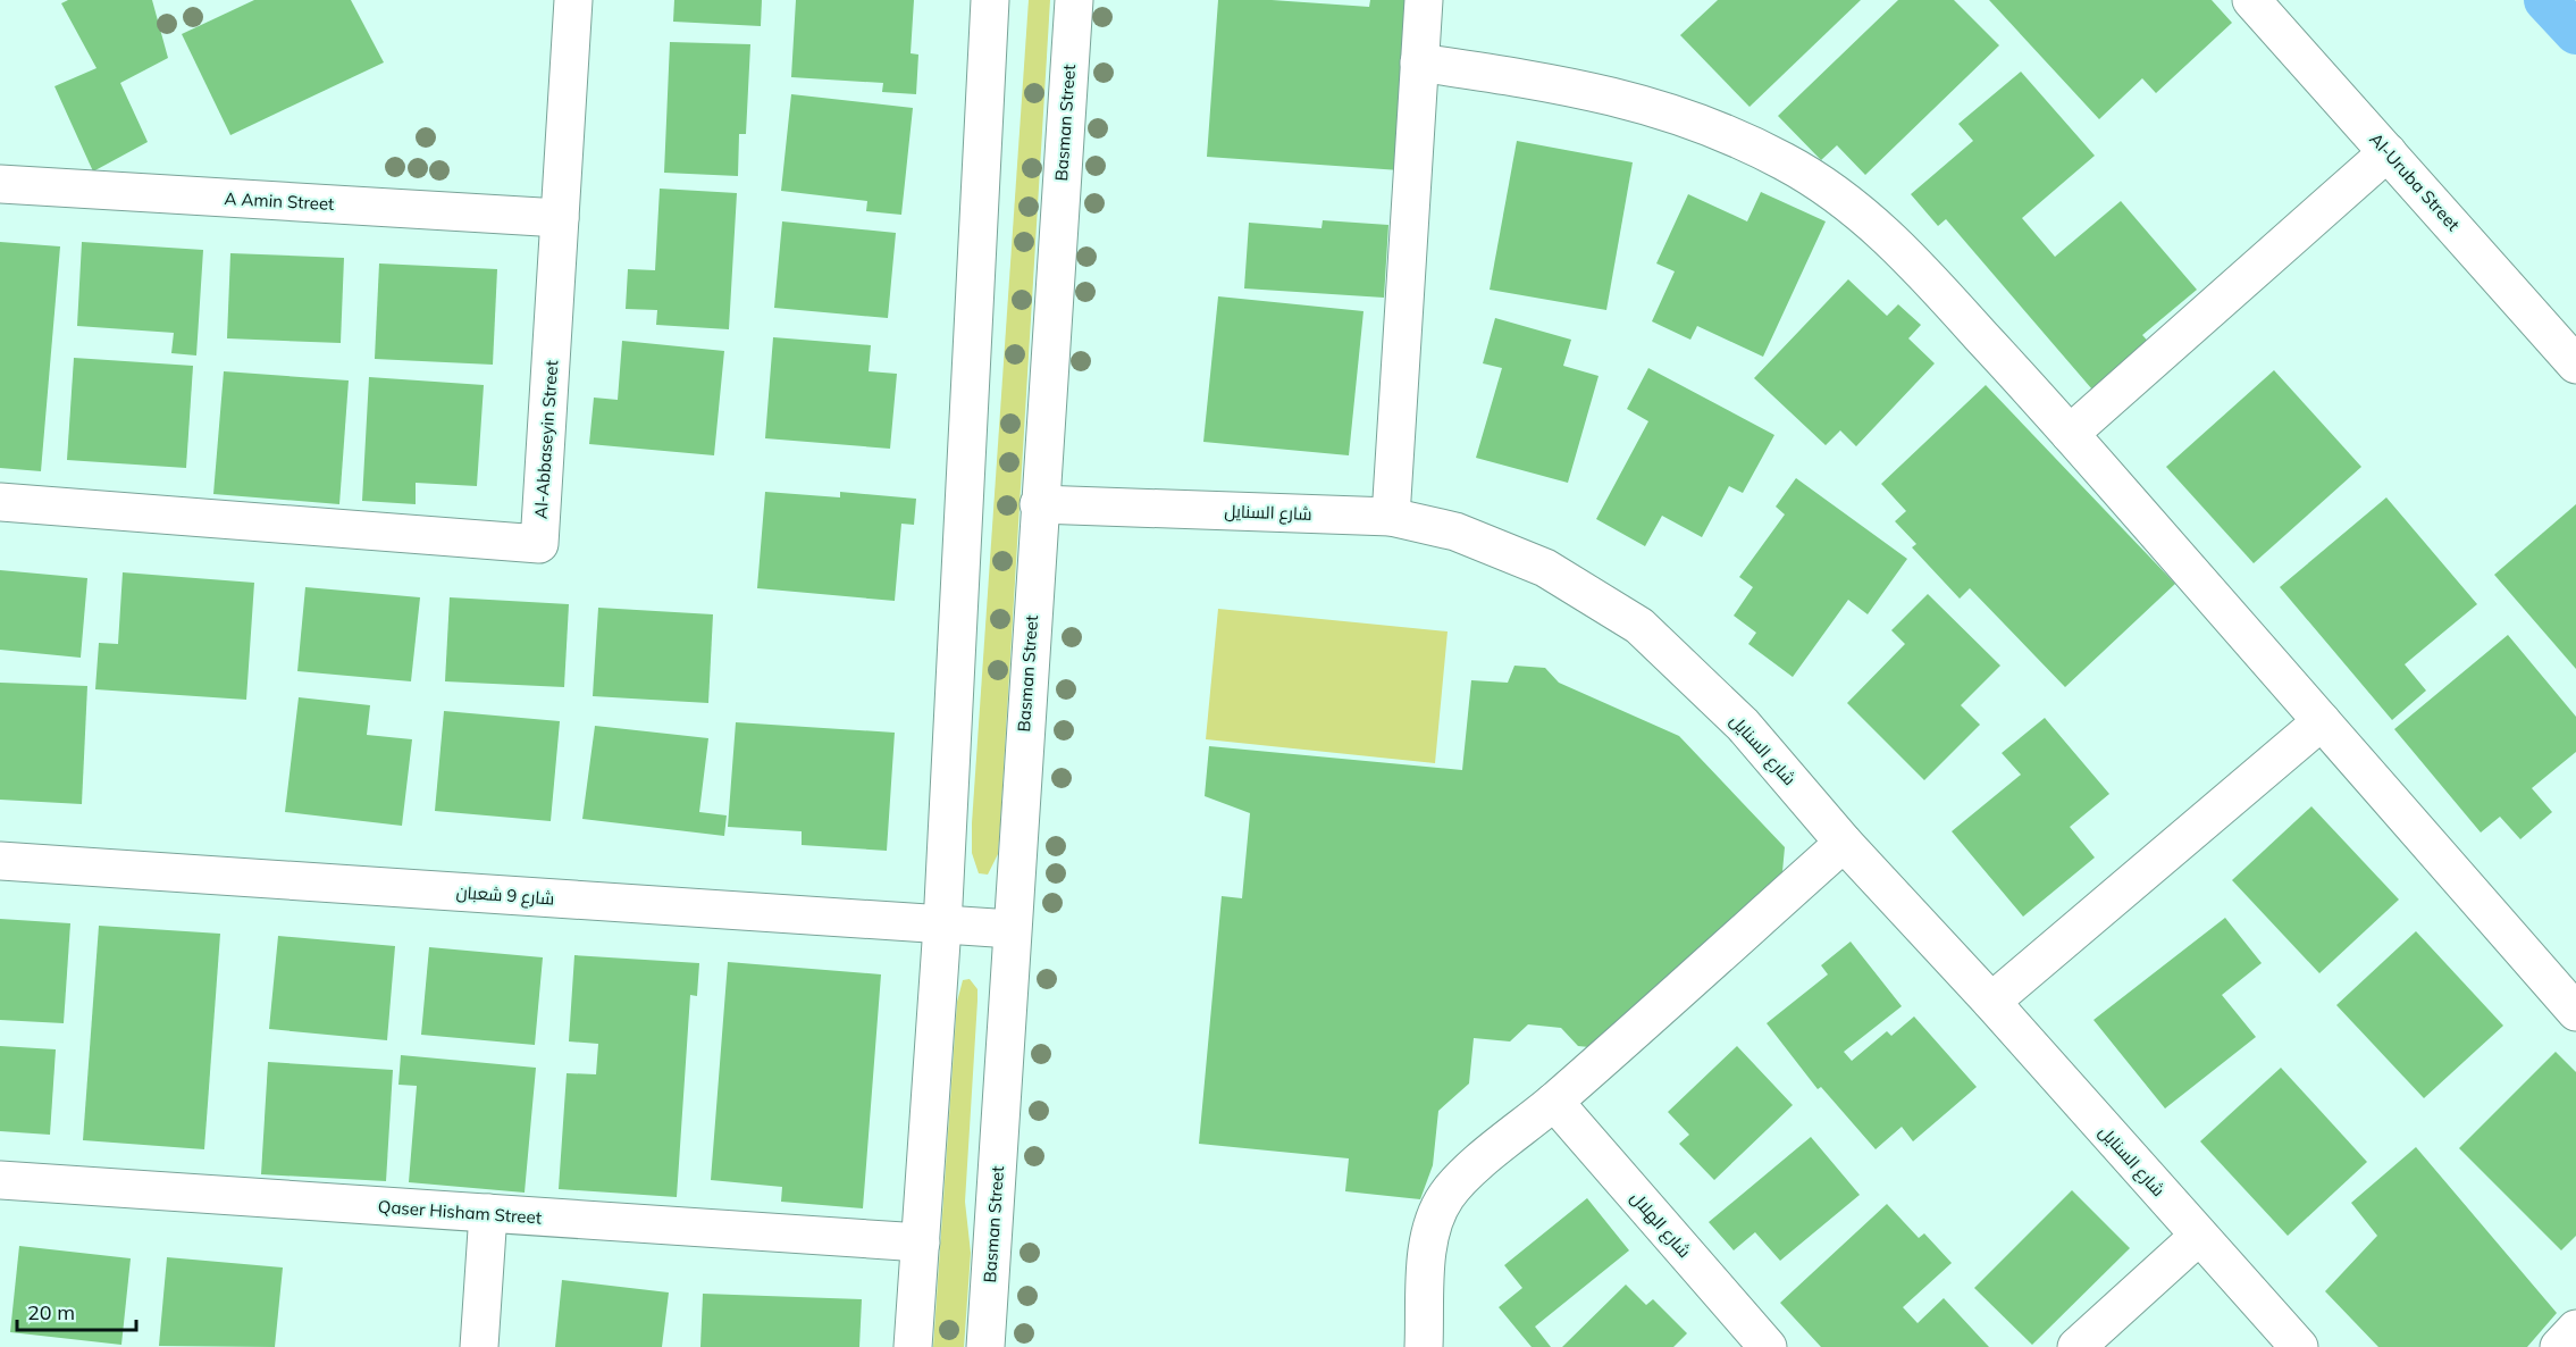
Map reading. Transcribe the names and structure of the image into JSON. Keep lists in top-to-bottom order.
{
  "streets": {
    "street": [
      "Basman Street",
      "Al-Uruba Street",
      "A Amin Street",
      "Al-Abbaseyin Street",
      "شارع السنايل",
      "شارع 9 شعبان",
      "Qaser Hisham Street",
      "شارع الهلال"
    ]
  },
  "crossings": [
    ["Basman Street", "شارع السنايل"],
    ["Basman Street", "شارع 9 شعبان"],
    ["A Amin Street", "Al-Abbaseyin Street"]
  ],
  "scale_bar": "20 m"
}
